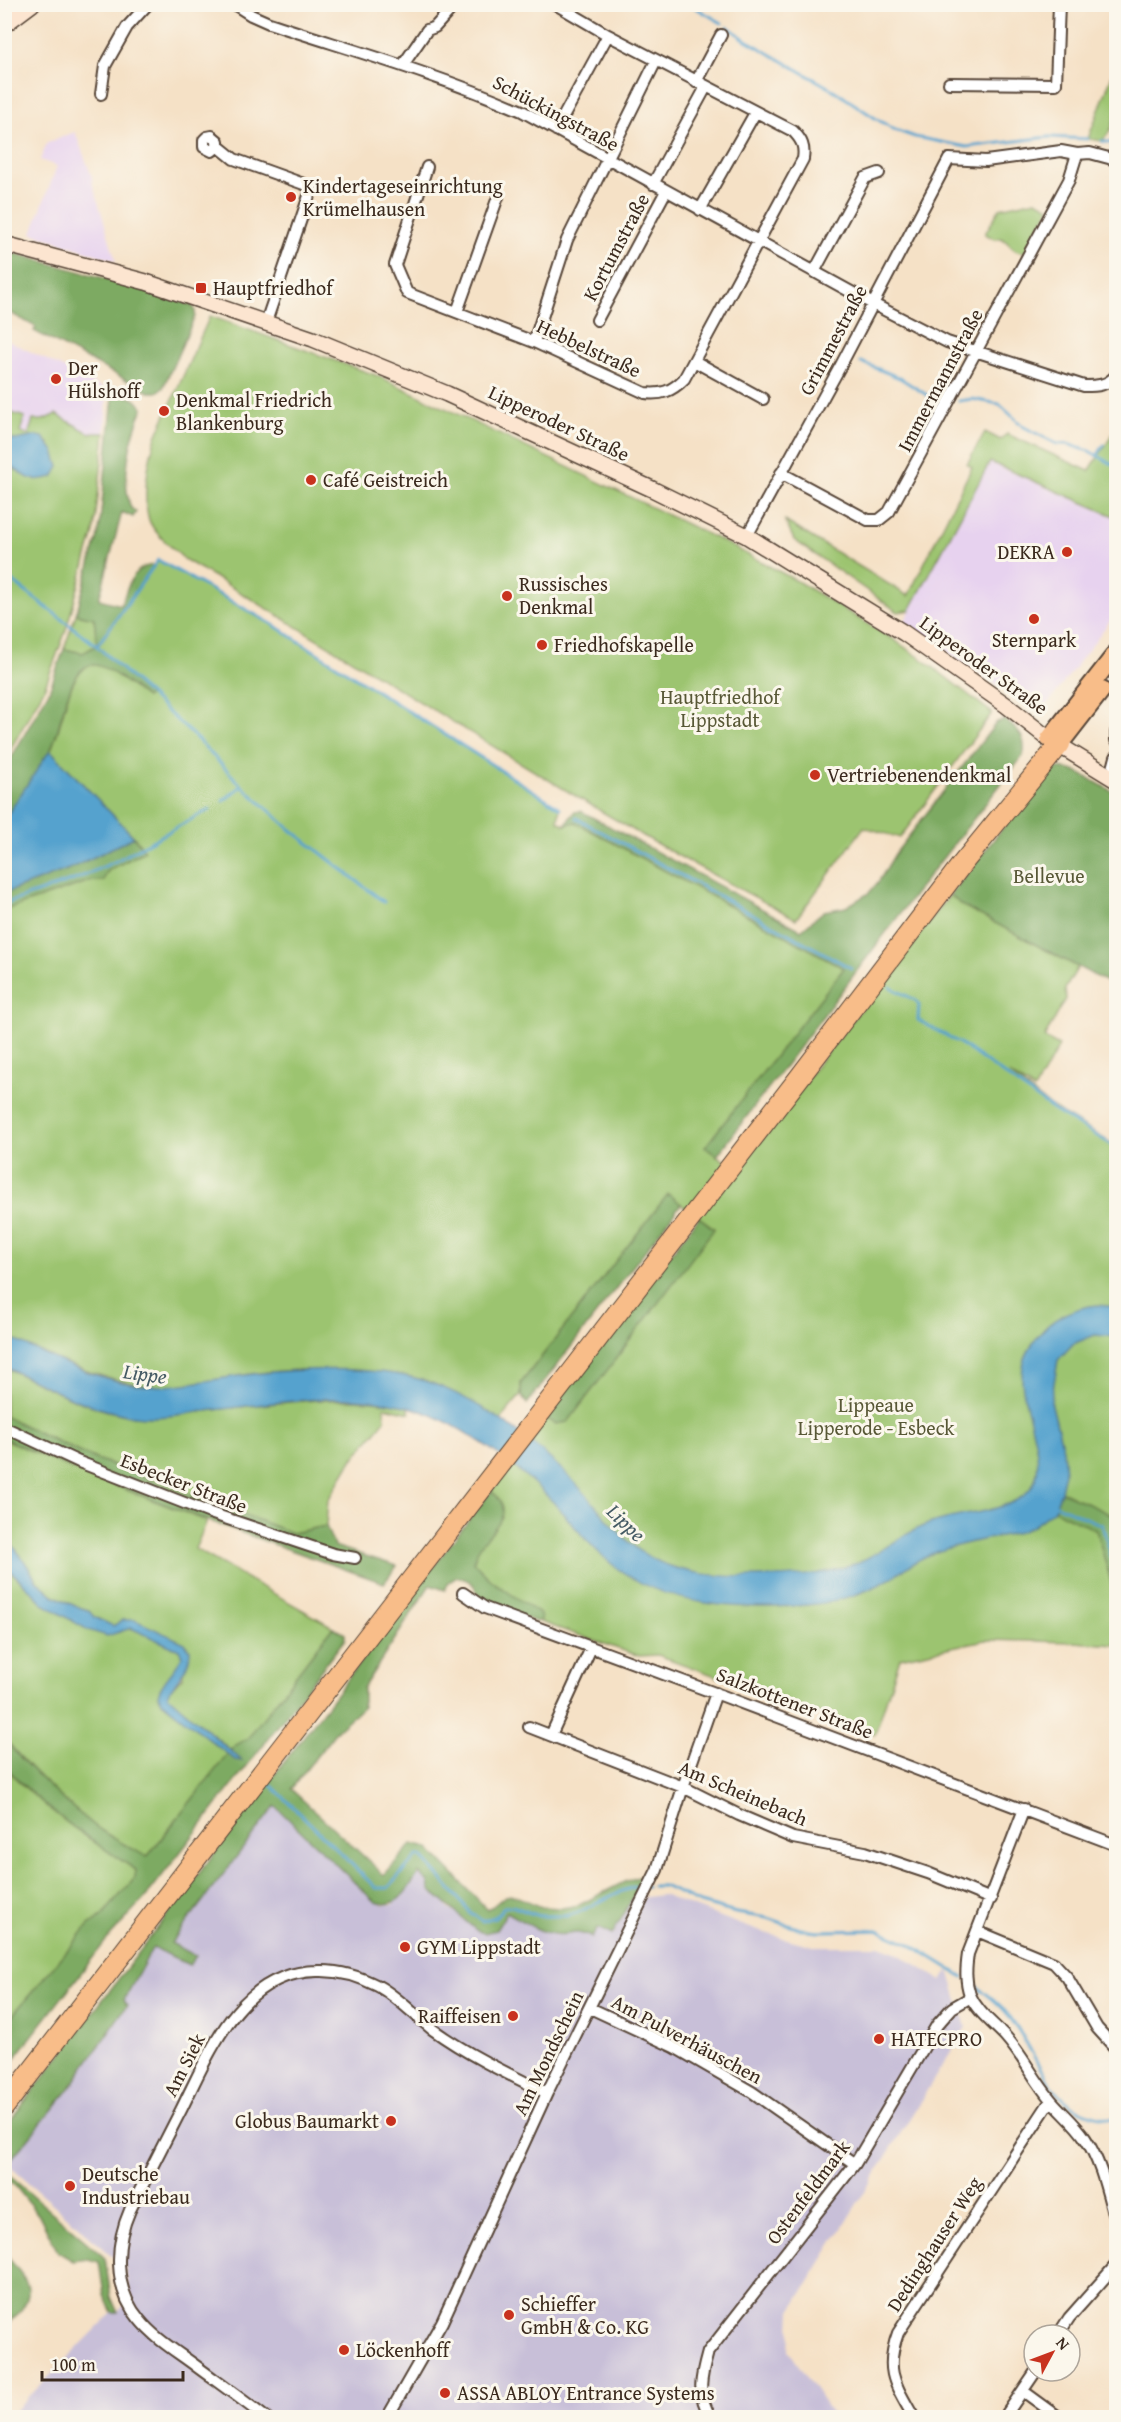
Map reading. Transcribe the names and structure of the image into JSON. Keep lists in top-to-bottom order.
{
  "streets": {
    "main road": ["Lipperoder Straße"],
    "street": [
      "Schückingstraße",
      "Kortumstraße",
      "Grimmestraße",
      "Hebbelstraße",
      "Immermannstraße",
      "Esbecker Straße",
      "Salzkottener Straße",
      "Am Scheinebach",
      "Am Pulverhäuschen",
      "Am Mondschein",
      "Am Siek",
      "Ostenfeldmark",
      "Dedinghauser Weg"
    ]
  },
  "crossings": [
    ["Schückingstraße", "Kortumstraße"],
    ["Schückingstraße", "Grimmestraße"],
    ["Schückingstraße", "Hebbelstraße"],
    ["Schückingstraße", "Immermannstraße"],
    ["Grimmestraße", "Immermannstraße"],
    ["Grimmestraße", "Lipperoder Straße"],
    ["Salzkottener Straße", "Am Mondschein"],
    ["Am Scheinebach", "Am Mondschein"],
    ["Am Pulverhäuschen", "Am Mondschein"],
    ["Am Pulverhäuschen", "Ostenfeldmark"],
    ["Am Mondschein", "Am Siek"]
  ],
  "water": ["Lippe"],
  "parks": ["Hauptfriedhof Lippstadt", "Bellevue", "Lippeaue Lipperode - Esbeck"],
  "places": {
    "other": [
      "Kindertageseinrichtung Krümelhausen",
      "Der Hülshoff",
      "Denkmal Friedrich Blankenburg",
      "Café Geistreich",
      "DEKRA",
      "Russisches Denkmal",
      "Sternpark",
      "Friedhofskapelle",
      "Vertriebenendenkmal",
      "GYM Lippstadt",
      "Raiffeisen",
      "HATECPRO",
      "Globus Baumarkt",
      "Deutsche Industriebau",
      "Schieffer GmbH & Co. KG",
      "Löckenhoff",
      "ASSA ABLOY Entrance Systems"
    ],
    "transit": ["Hauptfriedhof"]
  },
  "scale_bar": "100 m",
  "north": "top right"
}
